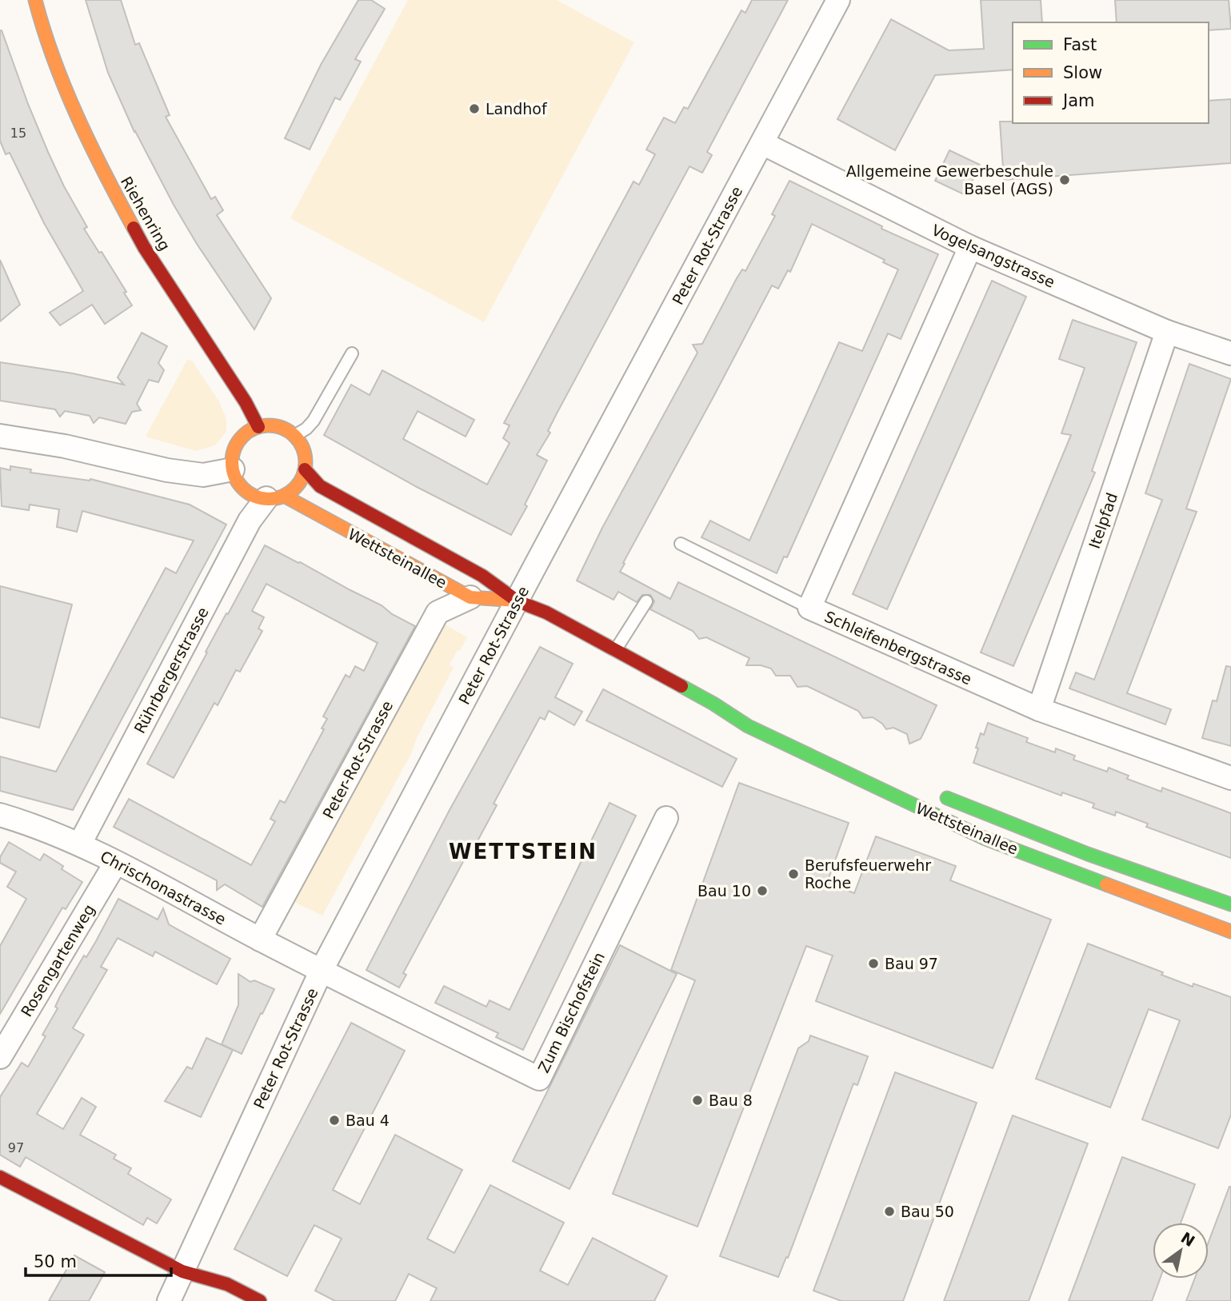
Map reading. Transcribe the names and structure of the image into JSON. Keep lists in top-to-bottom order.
{
  "streets": {
    "main road": ["Riehenring", "Wettsteinallee"],
    "street": [
      "Peter Rot-Strasse",
      "Vogelsangstrasse",
      "Itelpfad",
      "Schleifenbergstrasse",
      "Rührbergerstrasse",
      "Peter-Rot-Strasse",
      "Chrischonastrasse",
      "Rosengartenweg",
      "Zum Bischofstein"
    ]
  },
  "crossings": [
    ["Riehenring", "Wettsteinallee"],
    ["Riehenring", "Rührbergerstrasse"],
    ["Peter Rot-Strasse", "Vogelsangstrasse"],
    ["Peter Rot-Strasse", "Wettsteinallee"],
    ["Peter Rot-Strasse", "Chrischonastrasse"],
    ["Peter Rot-Strasse", "Zum Bischofstein"],
    ["Vogelsangstrasse", "Itelpfad"],
    ["Vogelsangstrasse", "Schleifenbergstrasse"],
    ["Itelpfad", "Schleifenbergstrasse"],
    ["Wettsteinallee", "Rührbergerstrasse"],
    ["Wettsteinallee", "Peter-Rot-Strasse"],
    ["Rührbergerstrasse", "Chrischonastrasse"],
    ["Peter-Rot-Strasse", "Chrischonastrasse"],
    ["Chrischonastrasse", "Rosengartenweg"],
    ["Chrischonastrasse", "Zum Bischofstein"]
  ],
  "districts": ["WETTSTEIN"],
  "places": [
    "Landhof",
    "Allgemeine Gewerbeschule Basel (AGS)",
    "Berufsfeuerwehr Roche",
    "Bau 10",
    "Bau 97",
    "Bau 8",
    "Bau 4",
    "Bau 50"
  ],
  "house_numbers": ["15", "97"],
  "legend": ["Fast", "Slow", "Jam"],
  "scale_bar": "50 m",
  "north": "top right"
}
